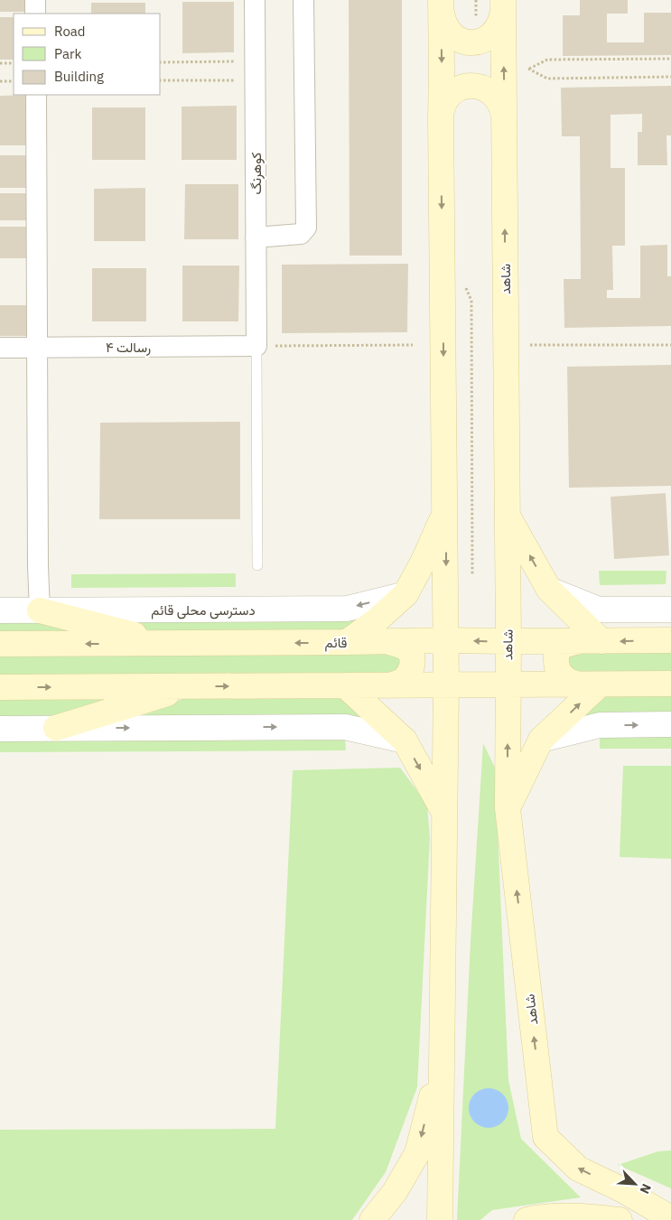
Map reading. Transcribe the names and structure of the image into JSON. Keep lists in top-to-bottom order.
{
  "streets": {
    "main road": ["شاهد", "قائم"],
    "street": ["کوهرنگ", "رسالت ۴", "دسترسی محلی قائم"]
  },
  "crossings": [
    ["کوهرنگ", "رسالت ۴"],
    ["شاهد", "قائم"]
  ],
  "legend": ["Road", "Park", "Building"],
  "north": "bottom right"
}
